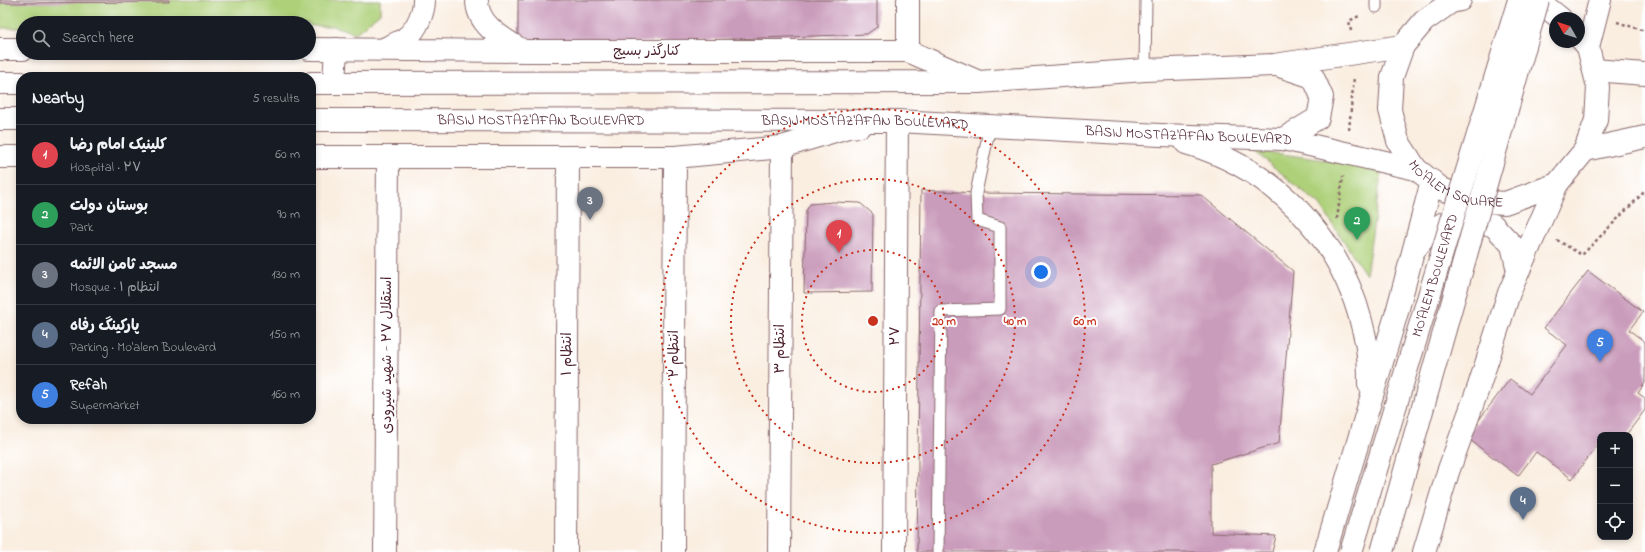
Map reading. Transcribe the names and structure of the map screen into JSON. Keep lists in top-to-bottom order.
{
  "streets": {
    "main road": [
      "کنارگذر بسیج",
      "BASIJ MOSTAZ'AFAN BOULEVARD",
      "MO'ALEM SQUARE",
      "MO'ALEM BOULEVARD",
      "۲۷",
      "انتظام ۳",
      "انتظام ۱",
      "انتظام ۲",
      "استقلال ۲۷ - شهید شیرودی"
    ]
  },
  "crossings": [
    ["BASIJ MOSTAZ'AFAN BOULEVARD", "MO'ALEM SQUARE"],
    ["BASIJ MOSTAZ'AFAN BOULEVARD", "۲۷"]
  ],
  "north": "top left",
  "page": {
    "search": "Search here",
    "heading": ["Nearby", "5 results"],
    "list": [
      {
        "mark": "1",
        "name": "کلینیک امام رضا",
        "note": "Hospital · ۲۷",
        "value": "60 m"
      },
      {
        "mark": "2",
        "name": "بوستان دولت",
        "note": "Park",
        "value": "90 m"
      },
      {
        "mark": "3",
        "name": "مسجد ثامن الائمه",
        "note": "Mosque · انتظام ۱",
        "value": "130 m"
      },
      {
        "mark": "4",
        "name": "پارکینگ رفاه",
        "note": "Parking · Mo'alem Boulevard",
        "value": "150 m"
      },
      {
        "mark": "5",
        "name": "Refah",
        "note": "Supermarket",
        "value": "160 m"
      }
    ],
    "pins": [
      "3",
      "2",
      "1",
      "5",
      "4"
    ],
    "map_buttons": ["+", "−"]
  },
  "rings": ["20 m", "40 m", "60 m"]
}
